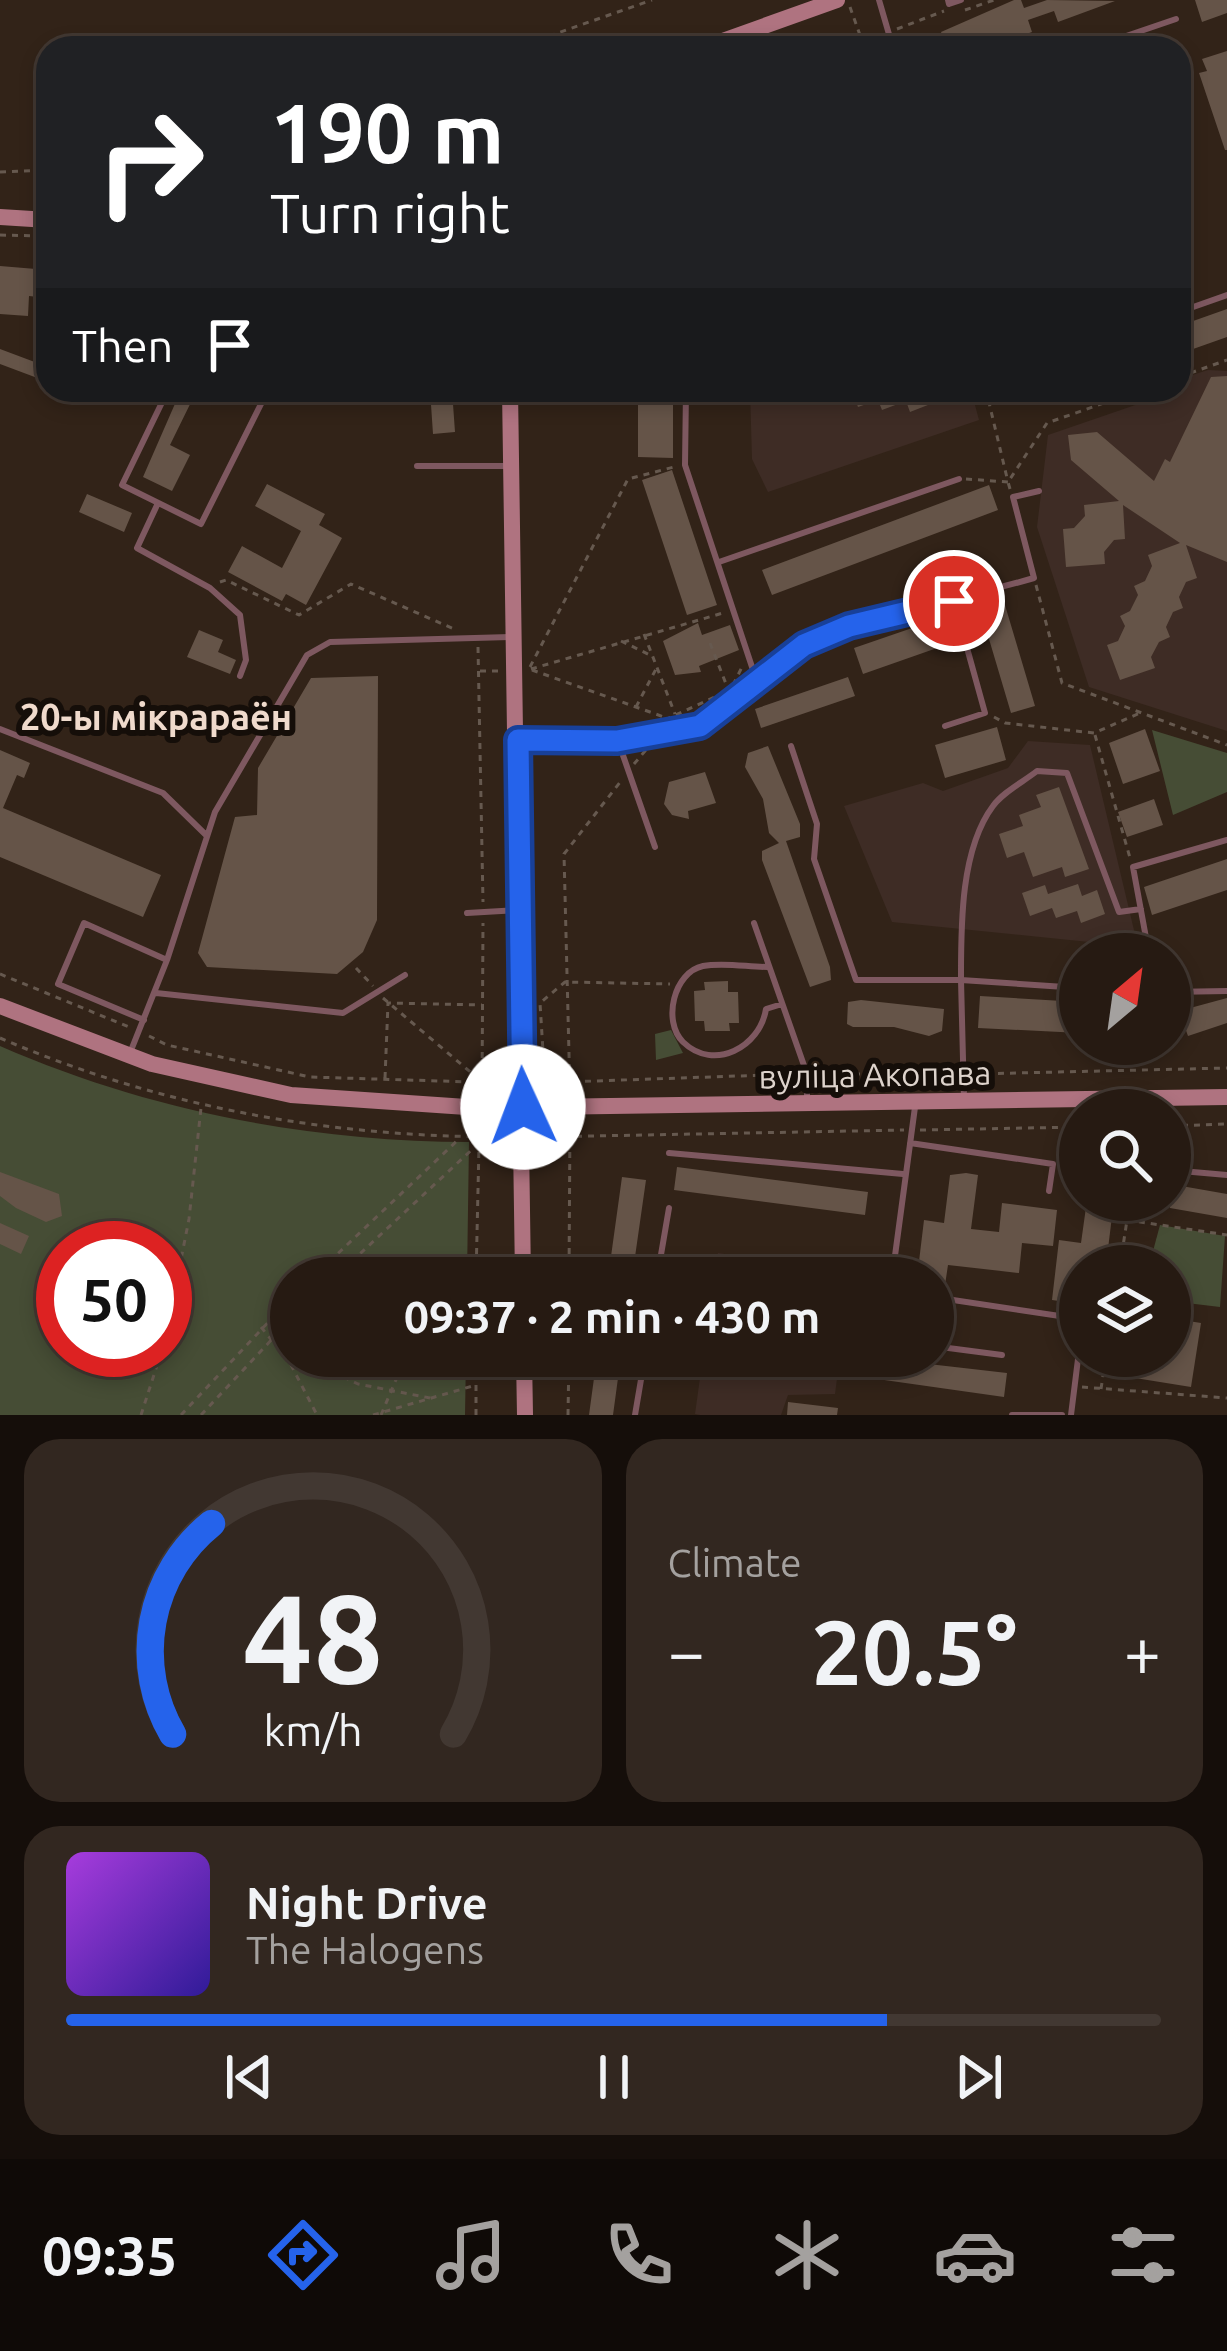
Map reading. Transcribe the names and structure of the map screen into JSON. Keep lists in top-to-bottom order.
{
  "streets": {
    "main road": ["вуліца Акопава"]
  },
  "districts": ["20-ы мікрараён"],
  "north": "top right",
  "page": {
    "turn": ["190 m", "Turn right"],
    "then": "Then",
    "limit": "50",
    "trip": "09:37 · 2 min · 430 m",
    "tile": "Climate",
    "heat": ["−", "20.5°", "+"],
    "song": ["Night Drive", "The Halogens"],
    "tabs": "09:35",
    "gauge": ["48", "km/h"]
  }
}
